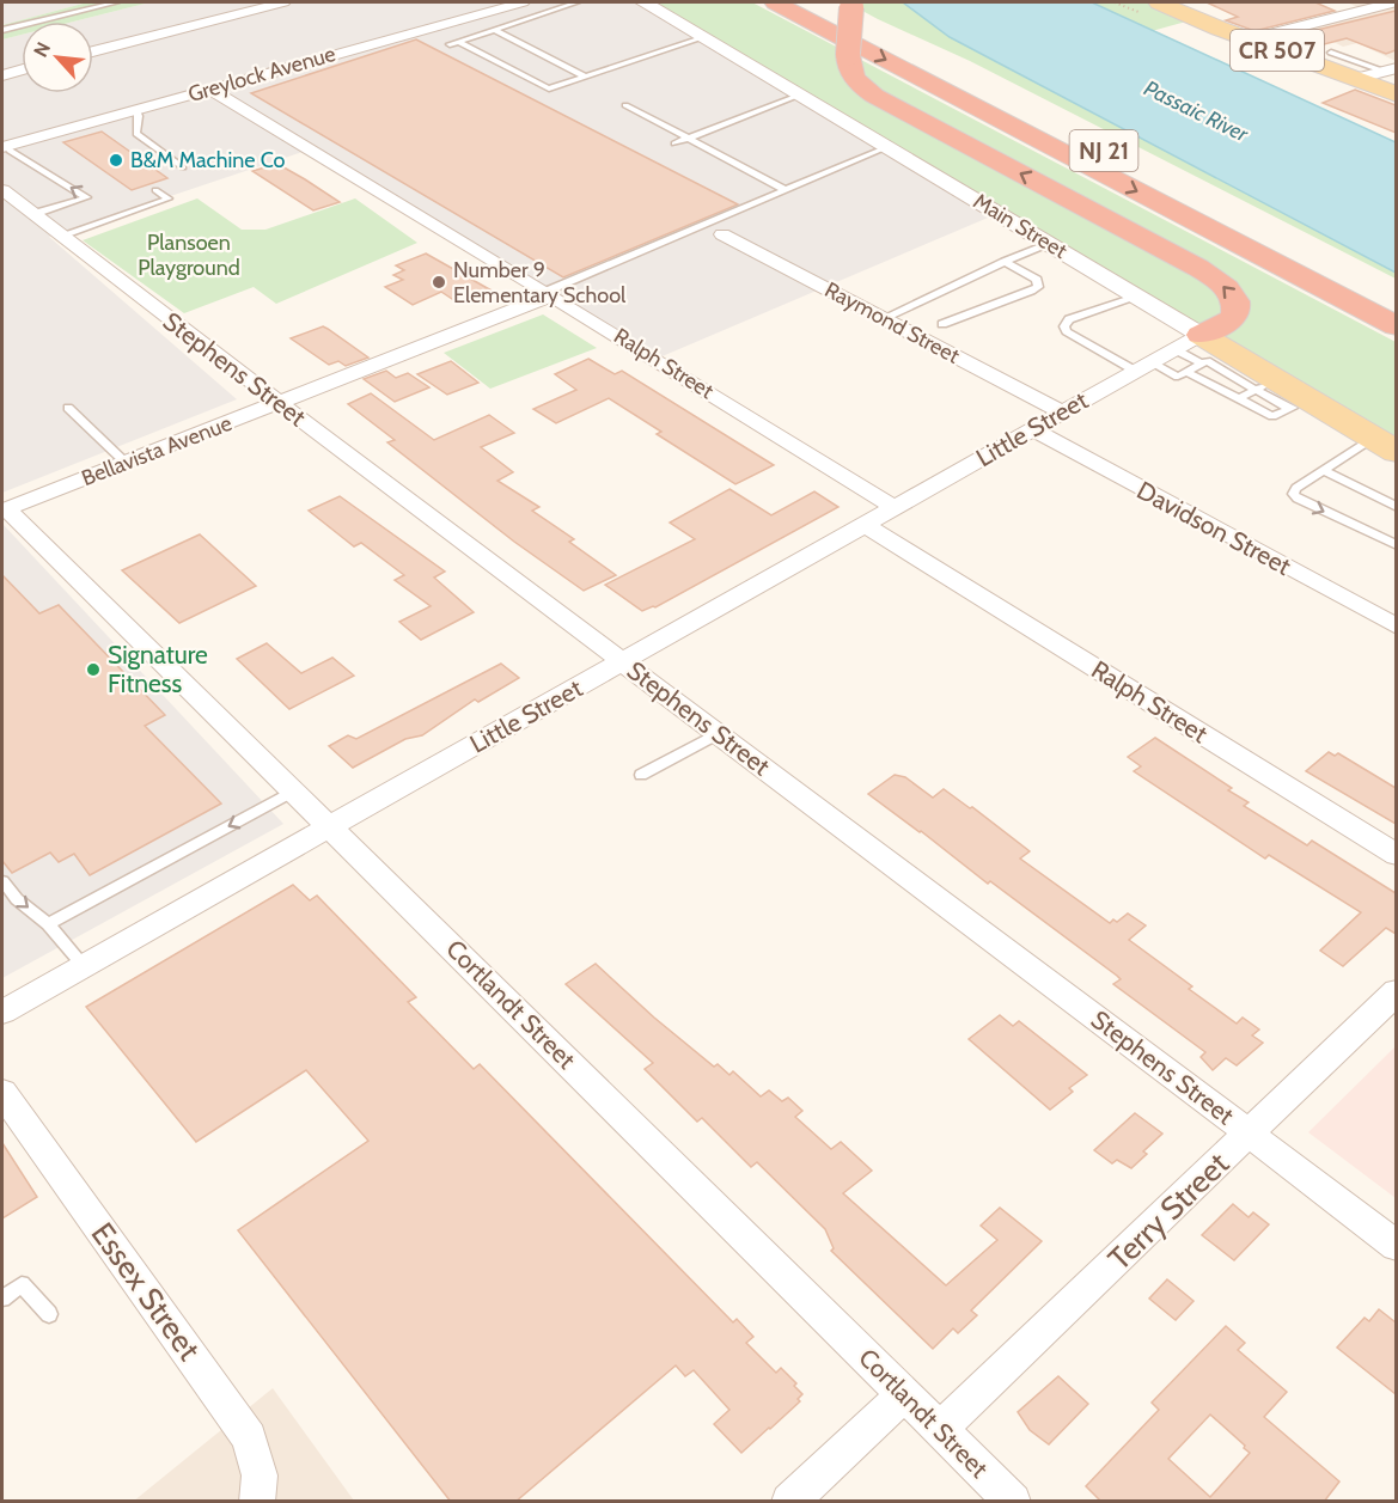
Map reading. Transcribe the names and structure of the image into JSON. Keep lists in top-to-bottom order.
{
  "streets": {
    "highway": ["NJ 21"],
    "main road": ["CR 507", "Main Street"],
    "street": [
      "Greylock Avenue",
      "Raymond Street",
      "Ralph Street",
      "Stephens Street",
      "Little Street",
      "Bellavista Avenue",
      "Davidson Street",
      "Cortlandt Street",
      "Terry Street",
      "Essex Street"
    ]
  },
  "crossings": [
    ["Greylock Avenue", "Ralph Street"],
    ["Main Street", "Little Street"],
    ["Raymond Street", "Little Street"],
    ["Ralph Street", "Little Street"],
    ["Ralph Street", "Bellavista Avenue"],
    ["Stephens Street", "Little Street"],
    ["Stephens Street", "Bellavista Avenue"],
    ["Stephens Street", "Terry Street"],
    ["Little Street", "Davidson Street"],
    ["Little Street", "Cortlandt Street"],
    ["Bellavista Avenue", "Cortlandt Street"],
    ["Cortlandt Street", "Terry Street"]
  ],
  "water": ["Passaic River"],
  "parks": ["Plansoen Playground"],
  "places": ["B&M Machine Co", "Number 9 Elementary School", "Signature Fitness"],
  "north": "top left"
}
